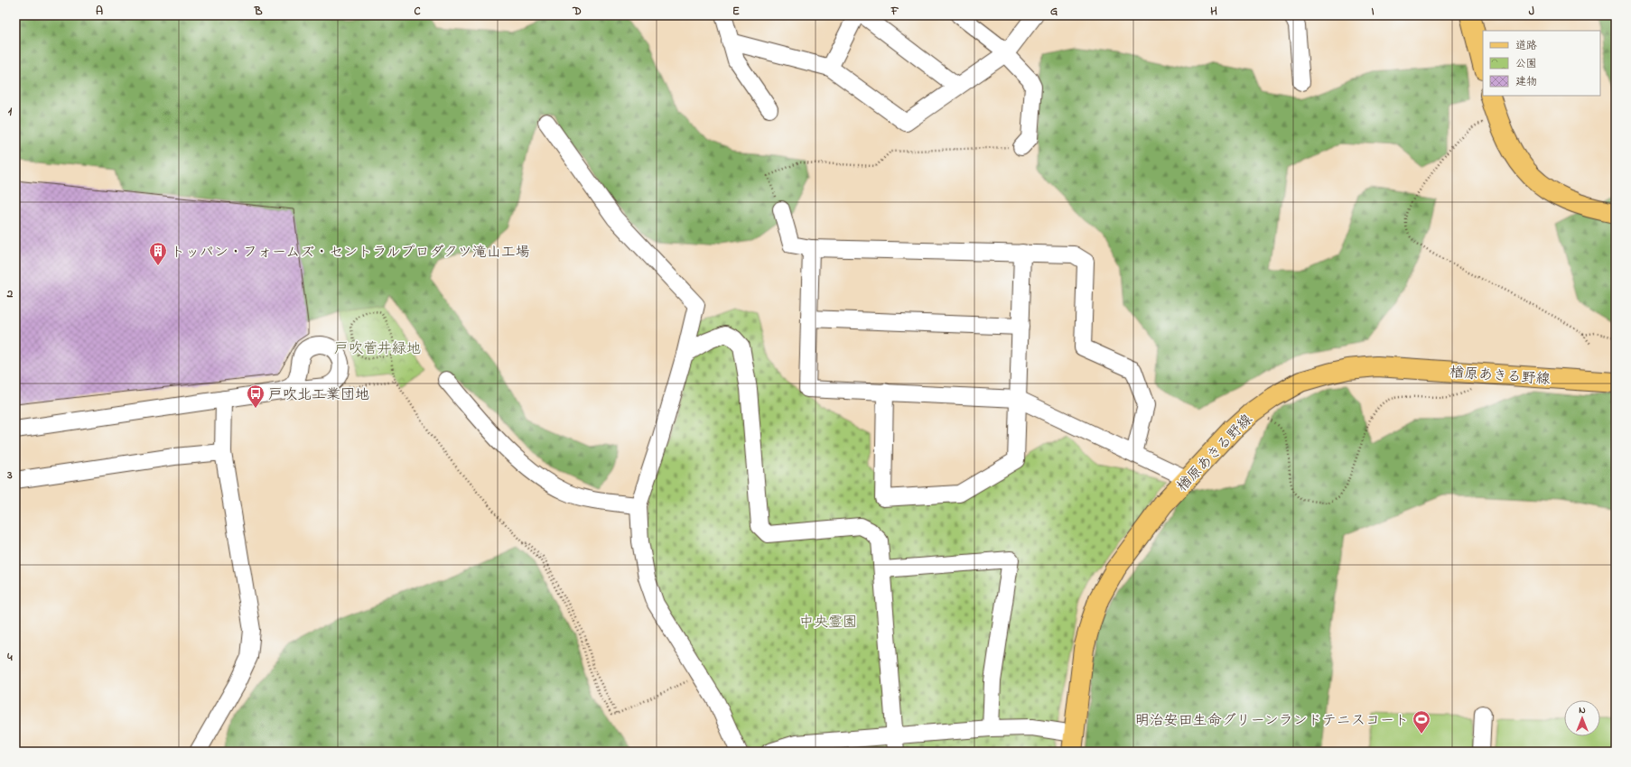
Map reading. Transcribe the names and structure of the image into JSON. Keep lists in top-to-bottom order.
{
  "streets": {
    "main road": ["楢原あきる野線"]
  },
  "parks": ["戸吹菅井緑地", "中央霊園"],
  "places": {
    "building": ["トッパン・フォームズ・セントラルプロダクツ滝山工場"],
    "bus stop": ["戸吹北工業団地"],
    "sports": ["明治安田生命グリーンランドテニスコート"]
  },
  "legend": ["道路", "公園", "建物"],
  "north": "top",
  "grid": {
    "columns": [
      "A",
      "B",
      "C",
      "D",
      "E",
      "F",
      "G",
      "H",
      "I",
      "J"
    ],
    "rows": [
      "1",
      "2",
      "3",
      "4"
    ]
  }
}
